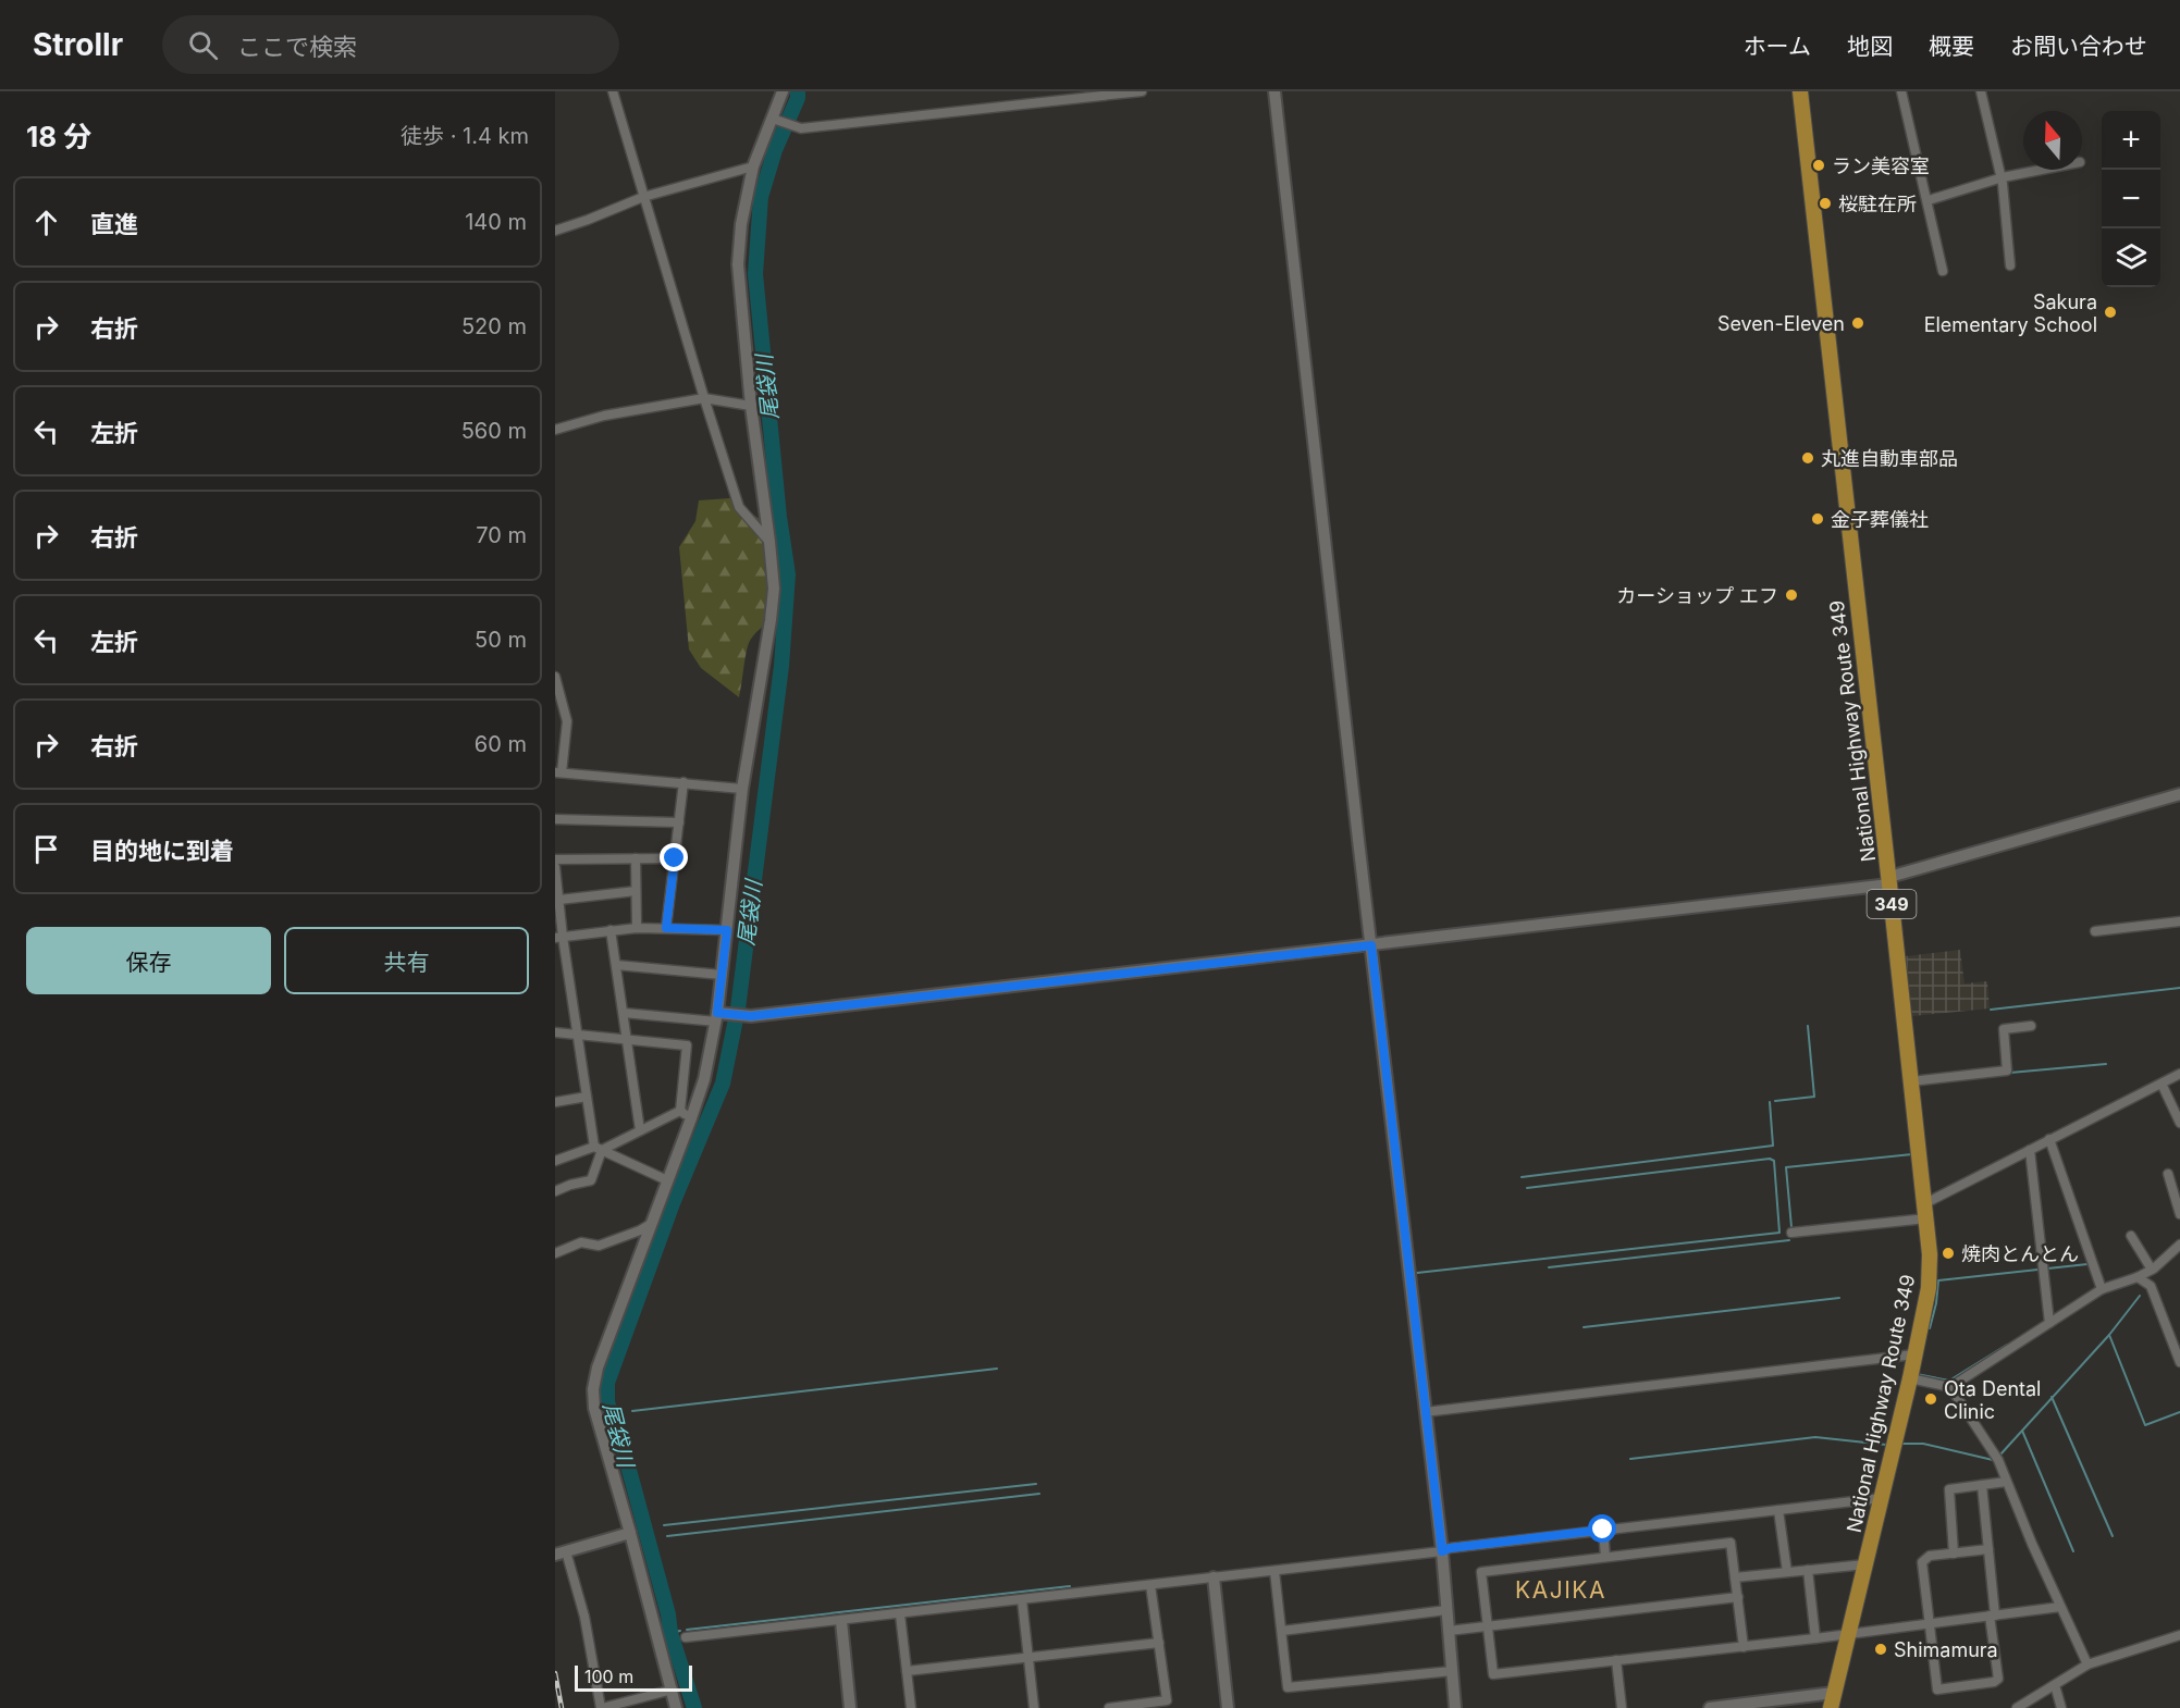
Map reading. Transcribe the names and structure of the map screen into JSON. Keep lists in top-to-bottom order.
{
  "streets": {
    "highway": ["National Highway Route 349", "349"]
  },
  "districts": ["KAJIKA"],
  "water": ["尾袋川"],
  "places": [
    "ラン美容室",
    "桜駐在所",
    "Sakura Elementary School",
    "Seven-Eleven",
    "丸進自動車部品",
    "金子葬儀社",
    "カーショップ エフ",
    "焼肉とんとん",
    "Ota Dental Clinic",
    "Shimamura"
  ],
  "scale_bar": "100 m",
  "north": "top",
  "page": {
    "header": "Strollr",
    "search": "ここで検索",
    "nav": [
      "ホーム",
      "地図",
      "概要",
      "お問い合わせ"
    ],
    "heading": ["18 分", "徒歩 · 1.4 km"],
    "map_buttons": ["+", "−"],
    "list": [
      ["直進", "140 m"],
      ["右折", "520 m"],
      ["左折", "560 m"],
      ["右折", "70 m"],
      ["左折", "50 m"],
      ["右折", "60 m"],
      "目的地に到着"
    ],
    "buttons": ["保存", "共有"],
    "scale": "100 m"
  }
}
